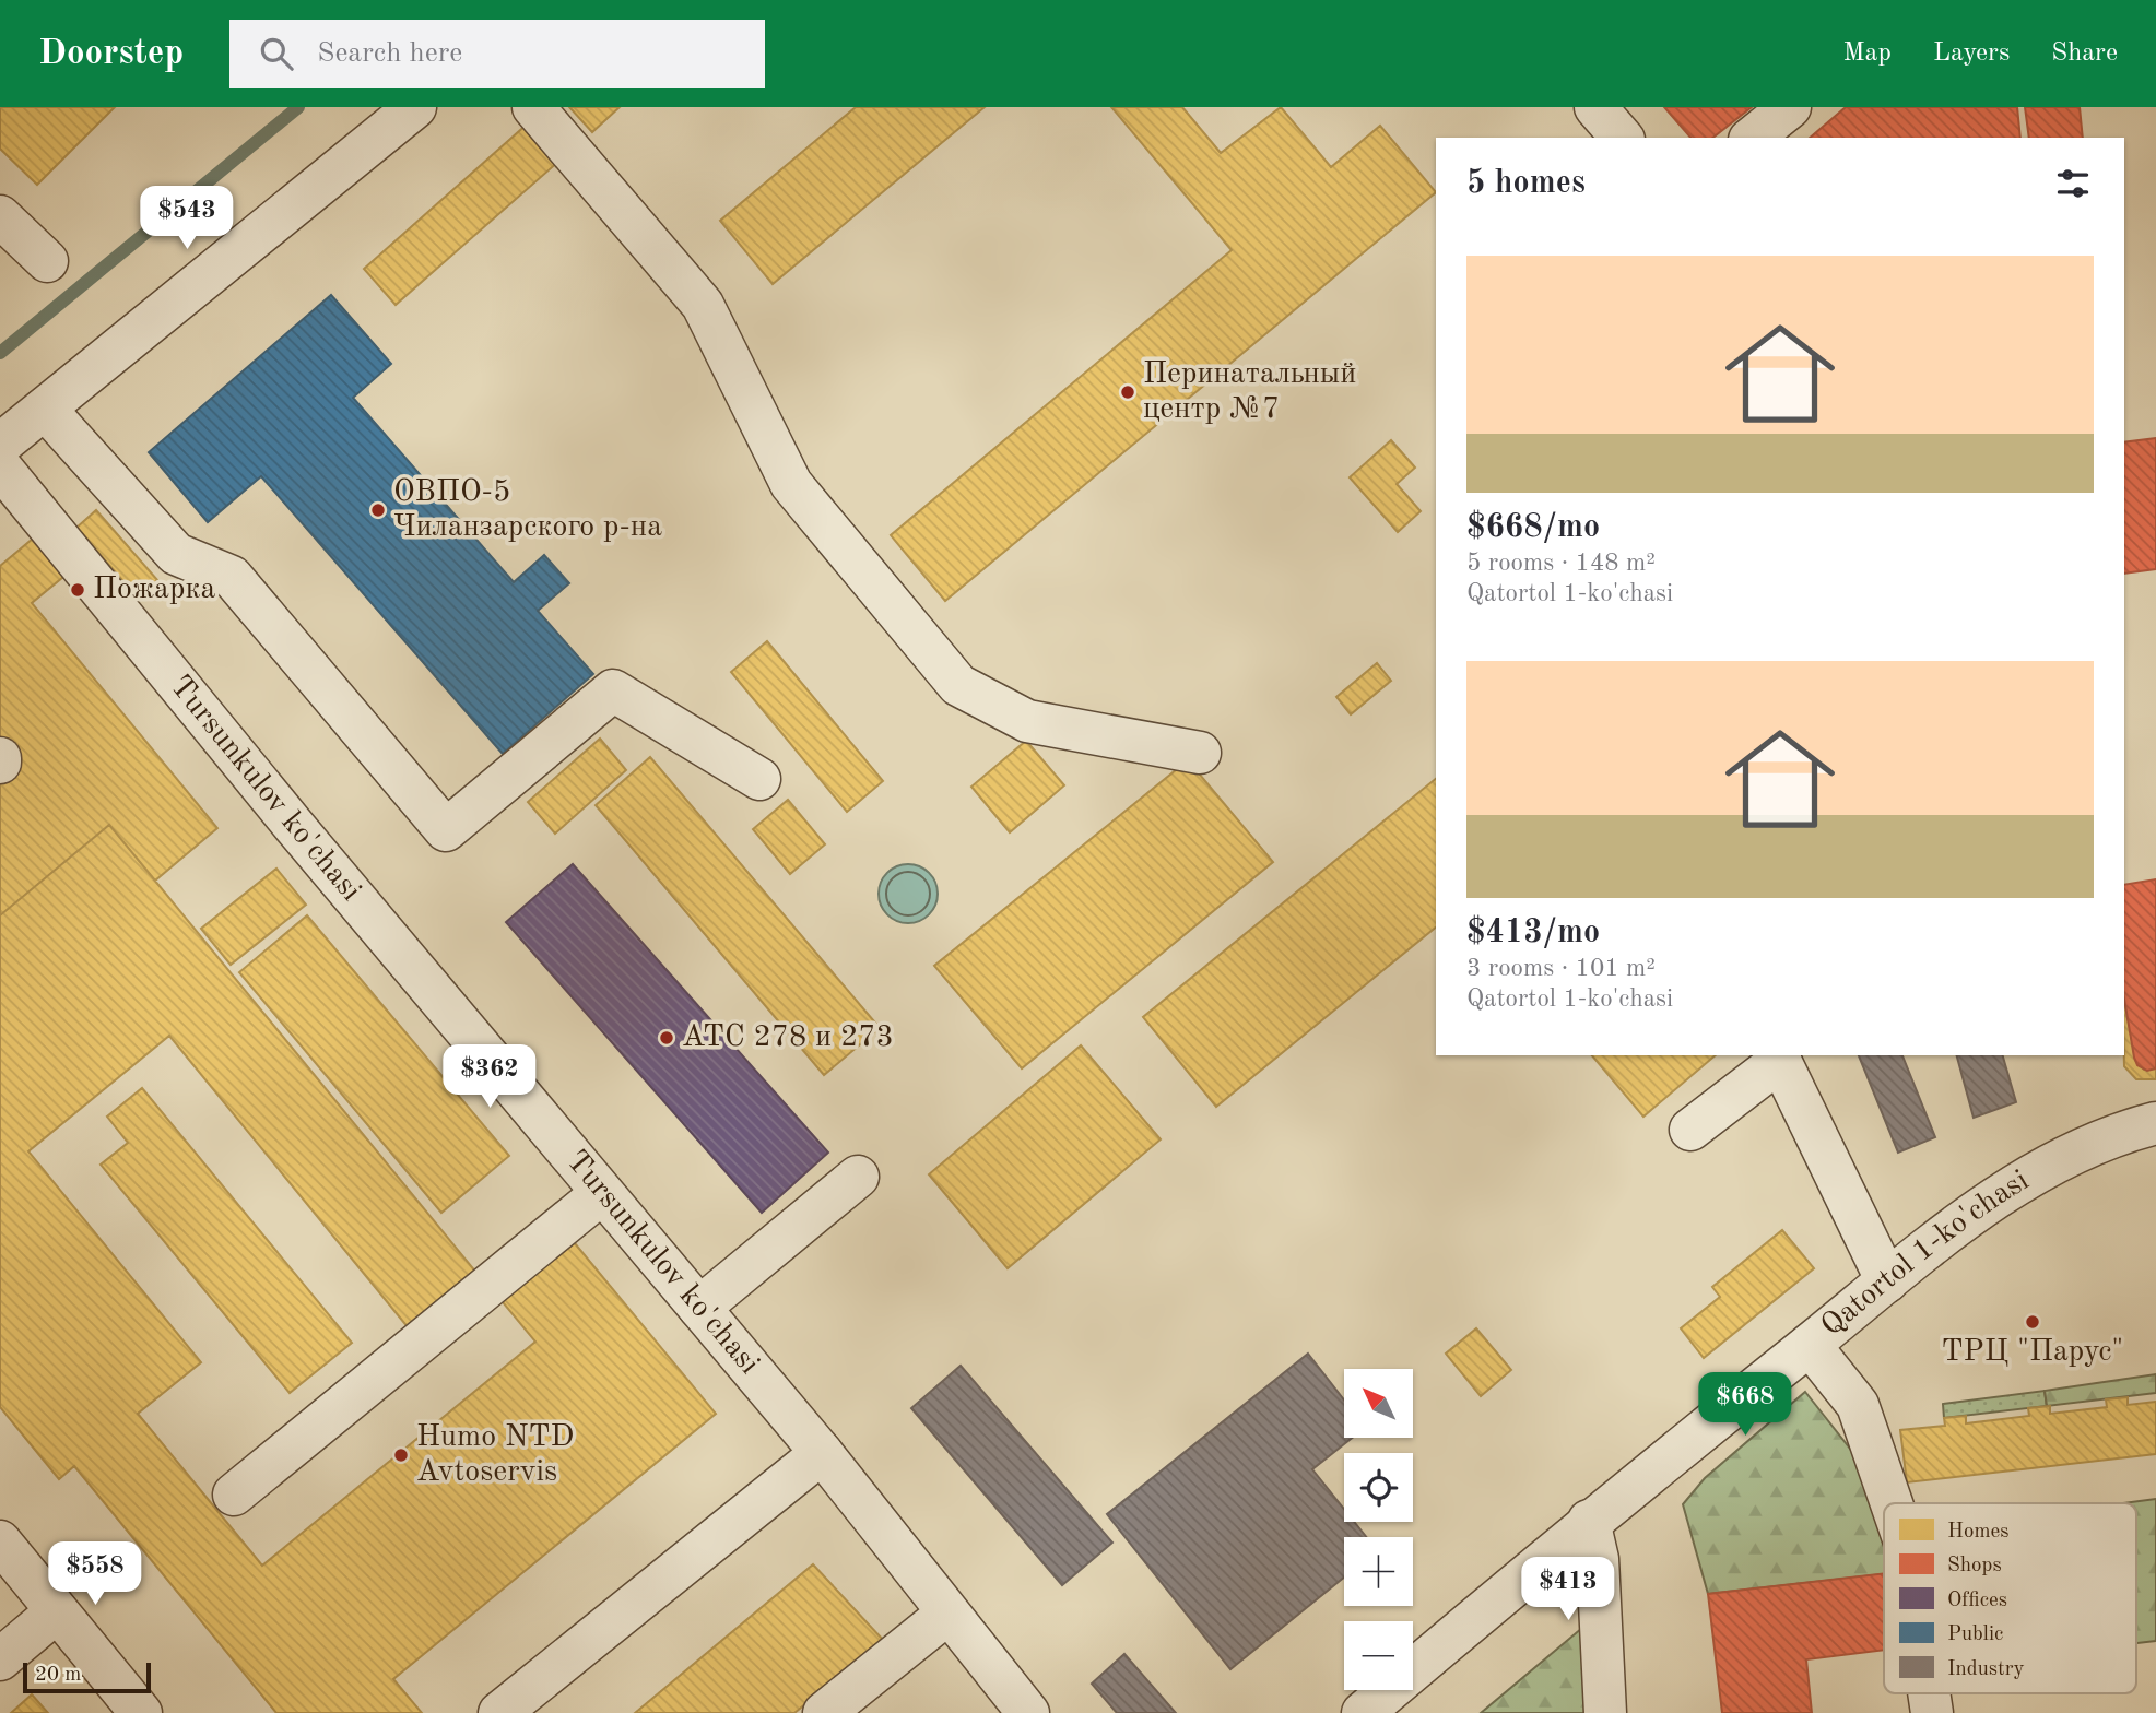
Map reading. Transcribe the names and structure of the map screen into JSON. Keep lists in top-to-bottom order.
{
  "streets": {
    "street": ["Tursunkulov ko'chasi", "Qatortol 1-ko'chasi"]
  },
  "places": [
    "Перинатальный центр №7",
    "ОВПО-5 Чиланзарского р-на",
    "Пожарка",
    "АТС 278 и 273",
    "ТРЦ \"Парус\"",
    "Humo NTD Avtoservis"
  ],
  "legend": [
    "Homes",
    "Shops",
    "Offices",
    "Public",
    "Industry"
  ],
  "scale_bar": "20 m",
  "north": "top left",
  "page": {
    "header": "Doorstep",
    "search": "Search here",
    "nav": ["Map", "Layers", "Share"],
    "heading": "5 homes",
    "price": [
      "$543",
      "$362",
      "$668",
      "$558",
      "$413"
    ],
    "list": [
      {
        "name": "$668/mo",
        "note": "5 rooms · 148 m² · Qatortol 1-ko'chasi"
      },
      {
        "name": "$413/mo",
        "note": "3 rooms · 101 m² · Qatortol 1-ko'chasi"
      }
    ],
    "map_buttons": ["+", "−"],
    "scale": "20 m"
  }
}
